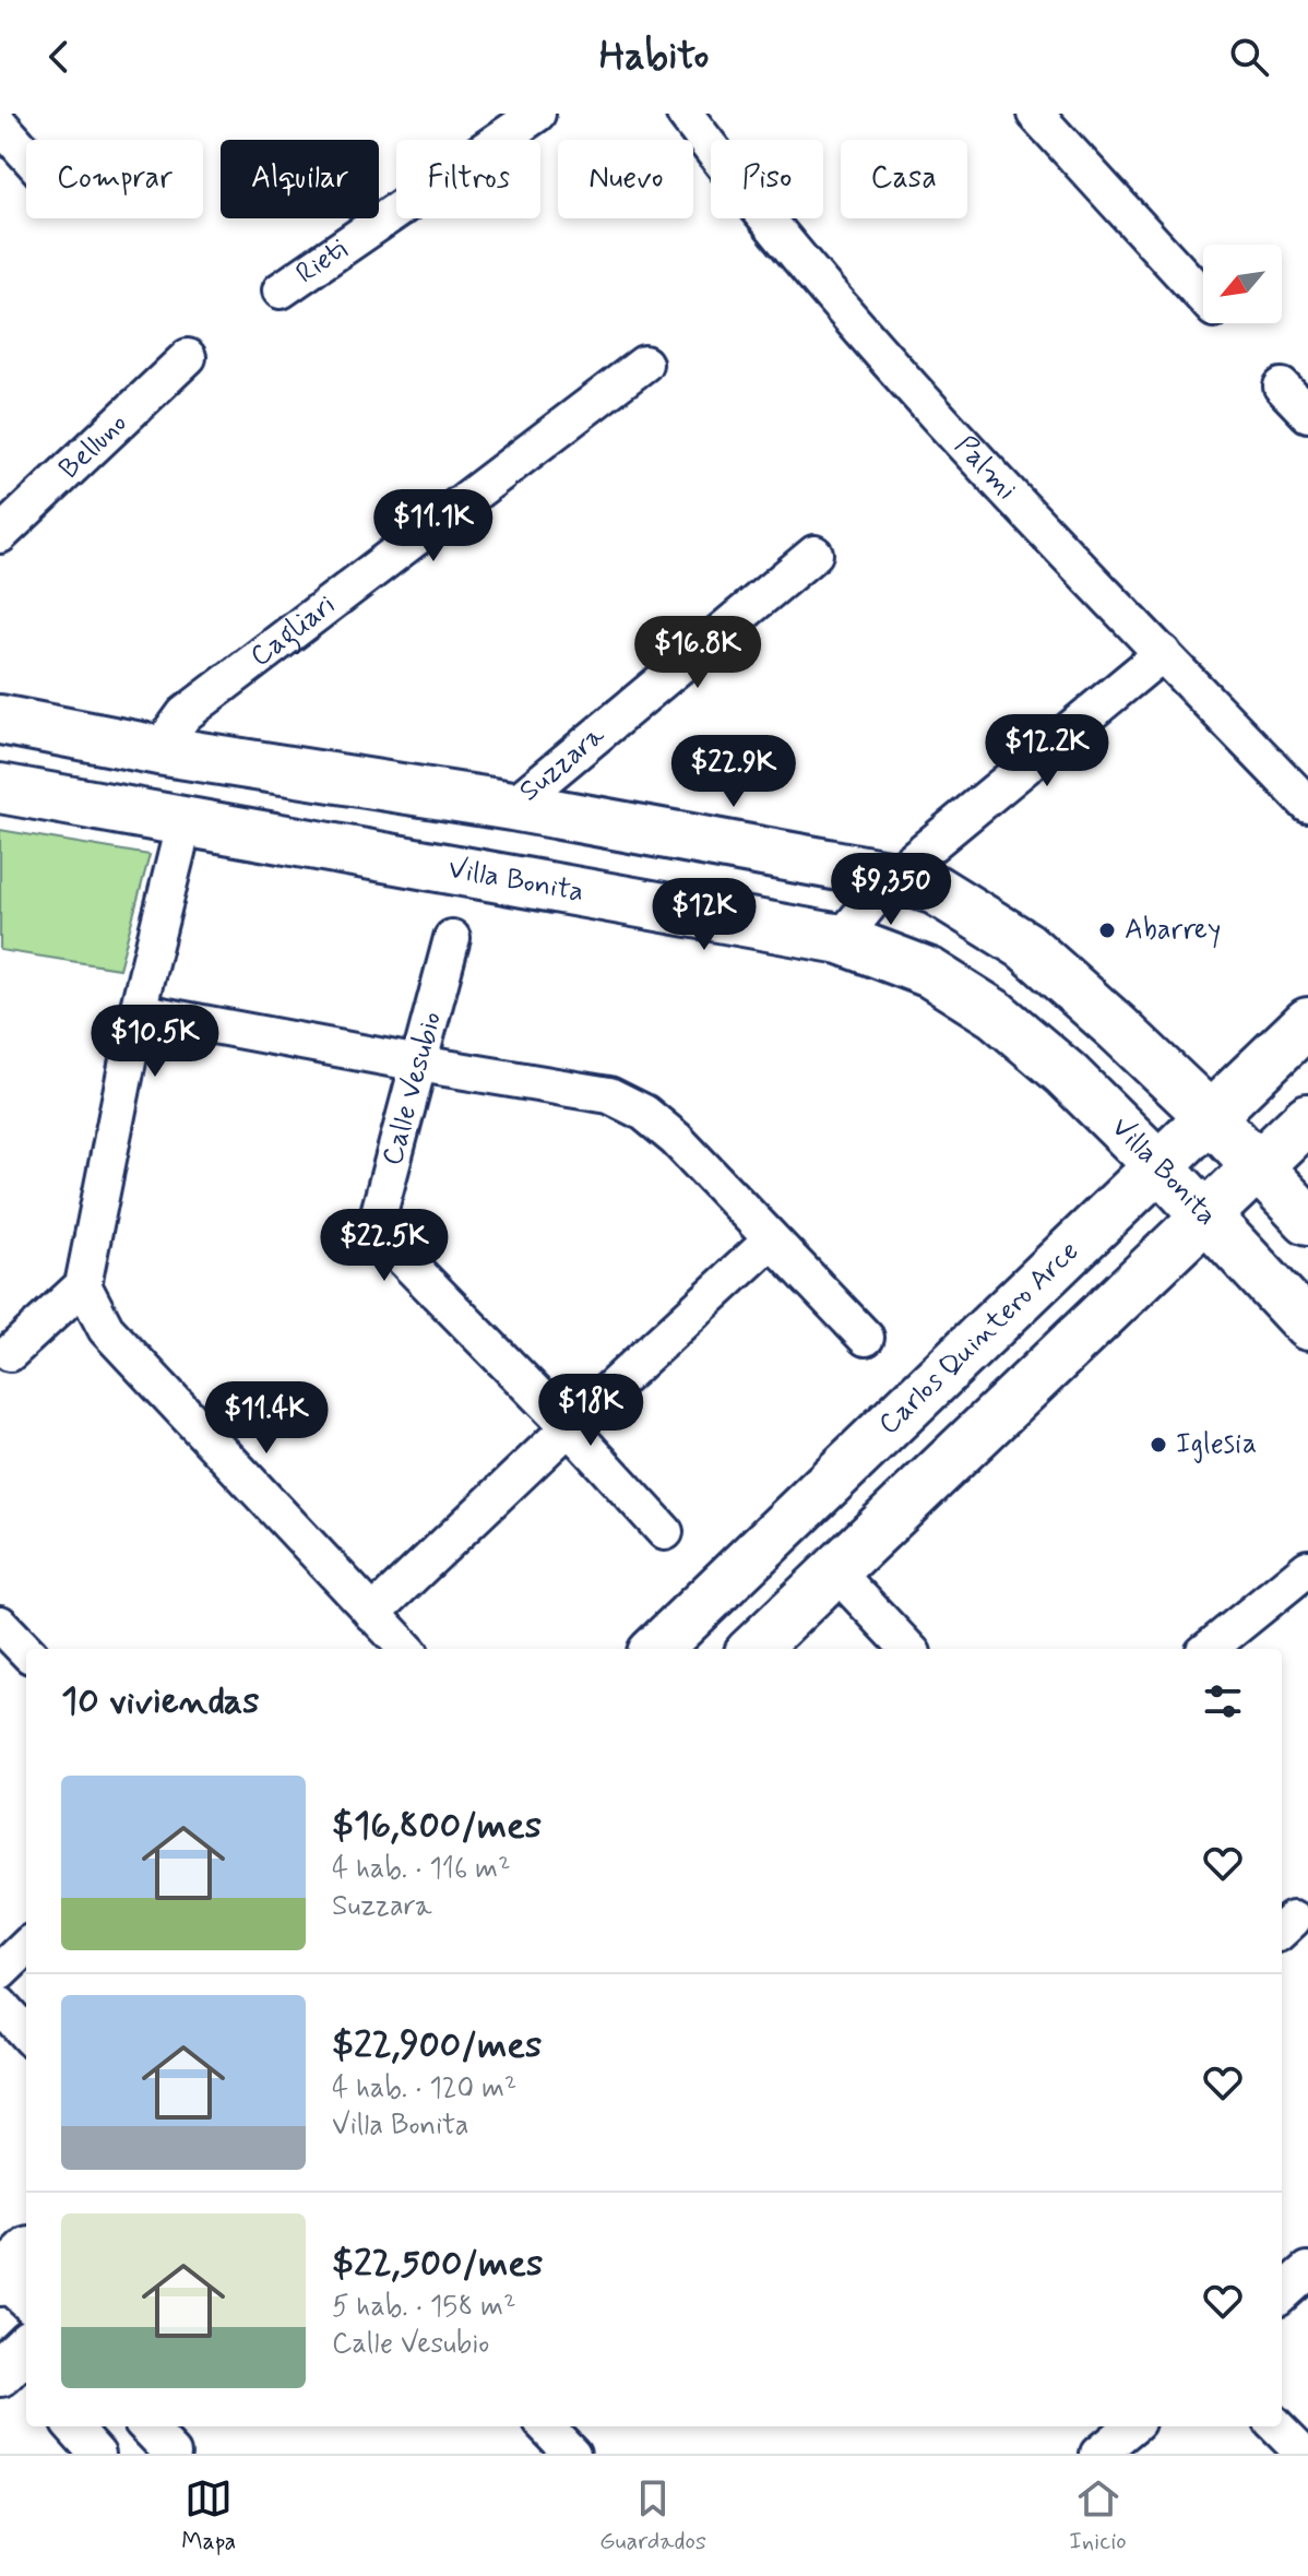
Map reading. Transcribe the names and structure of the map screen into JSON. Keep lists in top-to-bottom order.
{
  "streets": {
    "street": [
      "Rieti",
      "Belluno",
      "Palmi",
      "Cagliari",
      "Suzzara",
      "Villa Bonita",
      "Calle Vesubio",
      "Carlos Quintero Arce"
    ]
  },
  "crossings": [
    ["Villa Bonita", "Carlos Quintero Arce"]
  ],
  "places": ["Abarrey", "Iglesia"],
  "north": "bottom left",
  "page": {
    "header": "Habito",
    "chip": [
      "Comprar",
      "Alquilar",
      "Filtros",
      "Nuevo",
      "Piso",
      "Casa"
    ],
    "price": [
      "$11.1K",
      "$16.8K",
      "$12.2K",
      "$22.9K",
      "$9,350",
      "$12K",
      "$10.5K",
      "$22.5K",
      "$18K",
      "$11.4K"
    ],
    "heading": "10 viviendas",
    "list": [
      {
        "name": "$16,800/mes",
        "note": "4 hab. · 116 m² · Suzzara"
      },
      {
        "name": "$22,900/mes",
        "note": "4 hab. · 120 m² · Villa Bonita"
      },
      {
        "name": "$22,500/mes",
        "note": "5 hab. · 158 m² · Calle Vesubio"
      }
    ],
    "tabs": ["Mapa", "Guardados", "Inicio"]
  }
}
